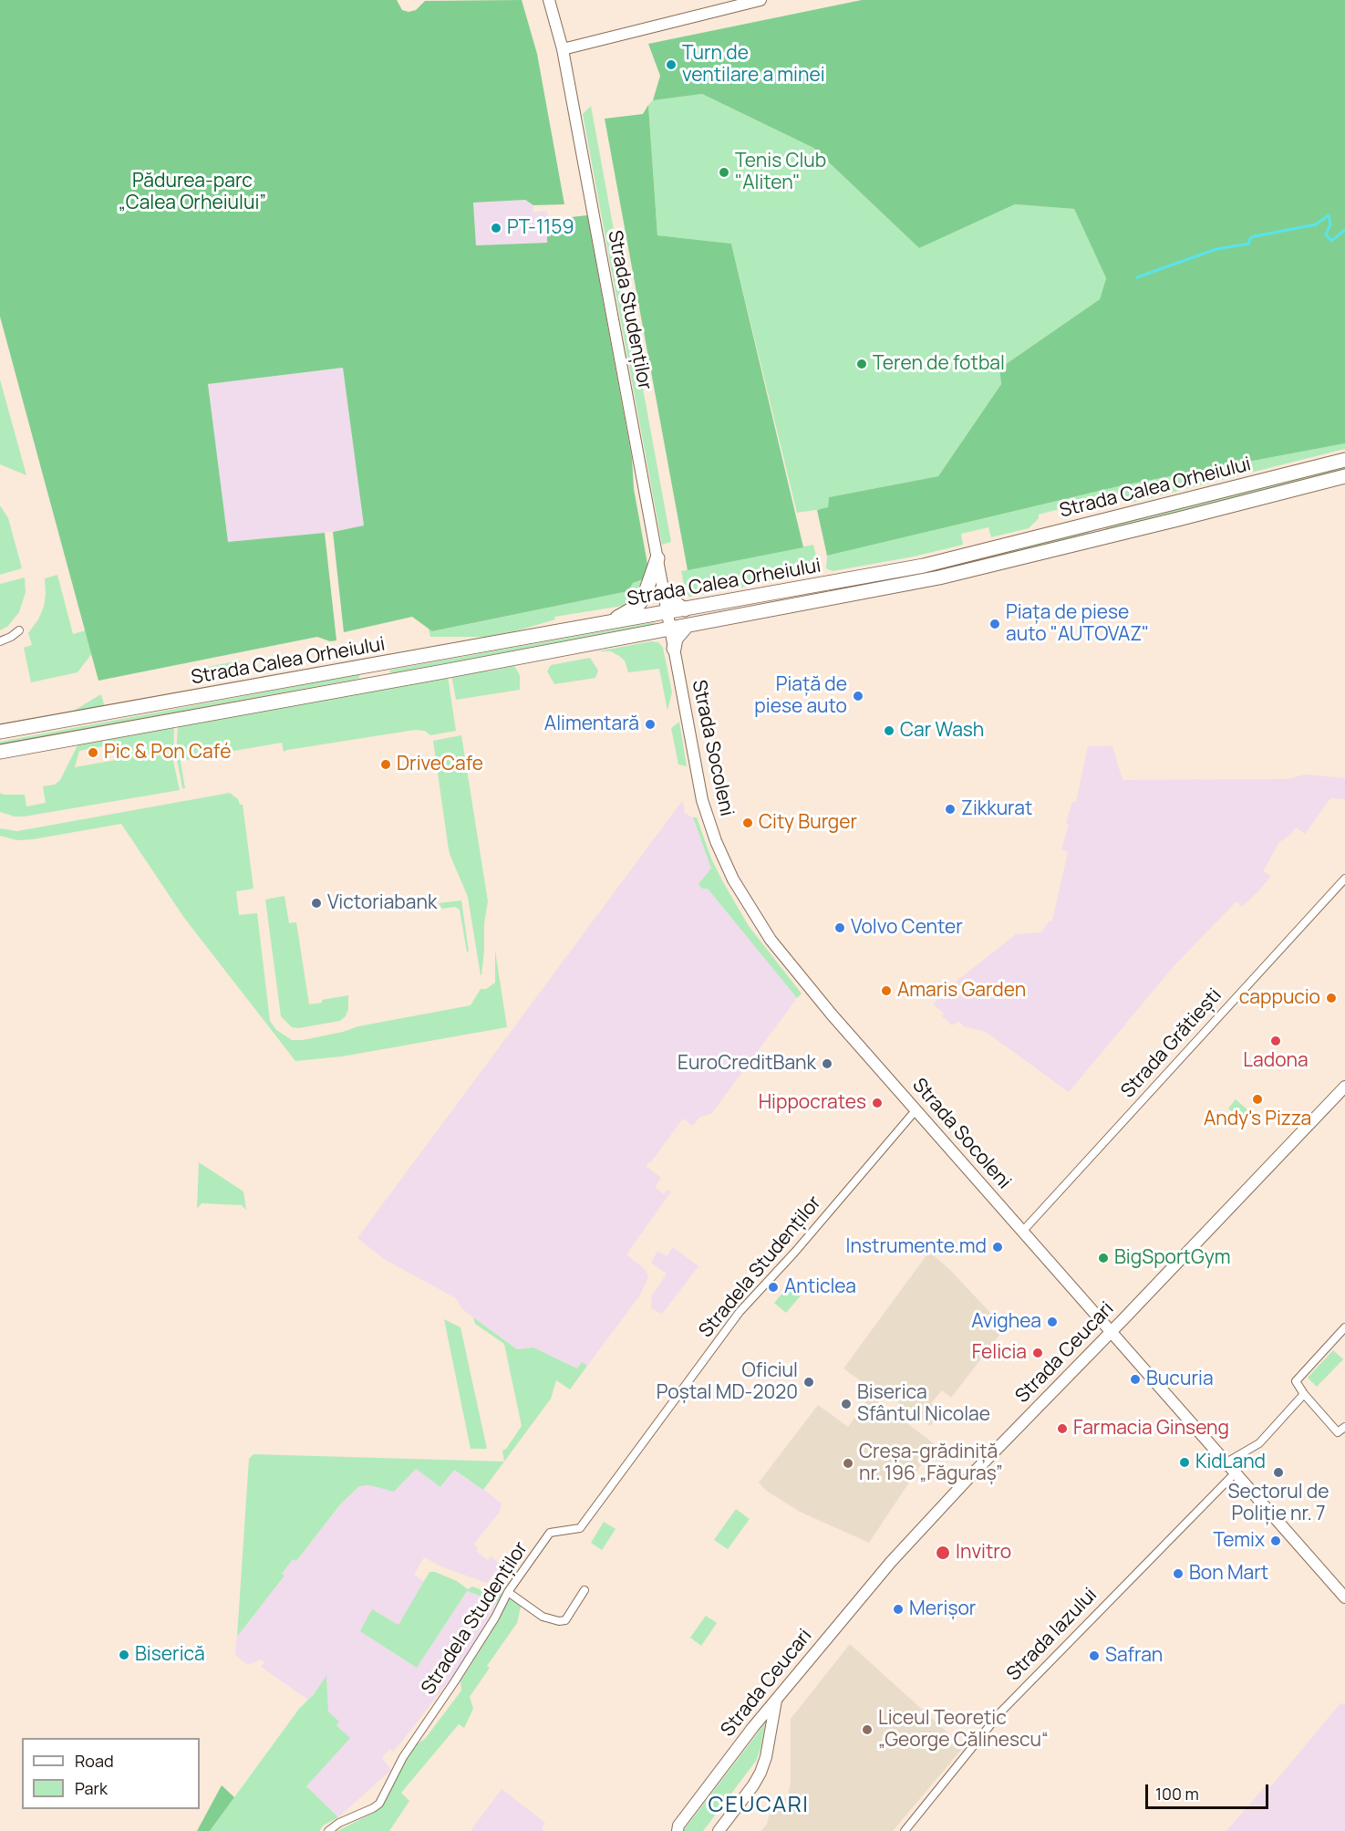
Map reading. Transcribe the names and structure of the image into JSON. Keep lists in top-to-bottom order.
{
  "streets": {
    "highway": ["Strada Calea Orheiului"],
    "main road": ["Strada Studenților", "Strada Socoleni", "Strada Ceucari"],
    "street": ["Strada Grătiești", "Stradela Studenților", "Strada Iazului"]
  },
  "crossings": [
    ["Strada Studenților", "Strada Calea Orheiului"],
    ["Strada Studenților", "Strada Socoleni"],
    ["Strada Calea Orheiului", "Strada Socoleni"],
    ["Strada Socoleni", "Strada Grătiești"],
    ["Strada Socoleni", "Stradela Studenților"],
    ["Strada Socoleni", "Strada Ceucari"],
    ["Strada Socoleni", "Strada Iazului"]
  ],
  "districts": ["CEUCARI"],
  "parks": ["Pădurea-parc „Calea Orheiului”"],
  "places": [
    "Turn de ventilare a minei",
    "Tenis Club \"Aliten\"",
    "PT-1159",
    "Teren de fotbal",
    "Piața de piese auto \"AUTOVAZ\"",
    "Piață de piese auto",
    "Alimentară",
    "Car Wash",
    "Pic & Pon Café",
    "DriveCafe",
    "Zikkurat",
    "City Burger",
    "Victoriabank",
    "Volvo Center",
    "Amaris Garden",
    "cappucio",
    "Ladona",
    "EuroCreditBank",
    "Andy's Pizza",
    "Hippocrates",
    "Instrumente.md",
    "BigSportGym",
    "Anticlea",
    "Avighea",
    "Felicia",
    "Bucuria",
    "Oficiul Poștal MD-2020",
    "Biserica Sfântul Nicolae",
    "Farmacia Ginseng",
    "KidLand",
    "Creșa-grădiniță nr. 196 „Făguraș”",
    "Sectorul de Poliție nr. 7",
    "Temix",
    "Invitro",
    "Bon Mart",
    "Merișor",
    "Biserică",
    "Safran",
    "Liceul Teoretic „George Călinescu“"
  ],
  "legend": ["Road", "Park"],
  "scale_bar": "100 m"
}
